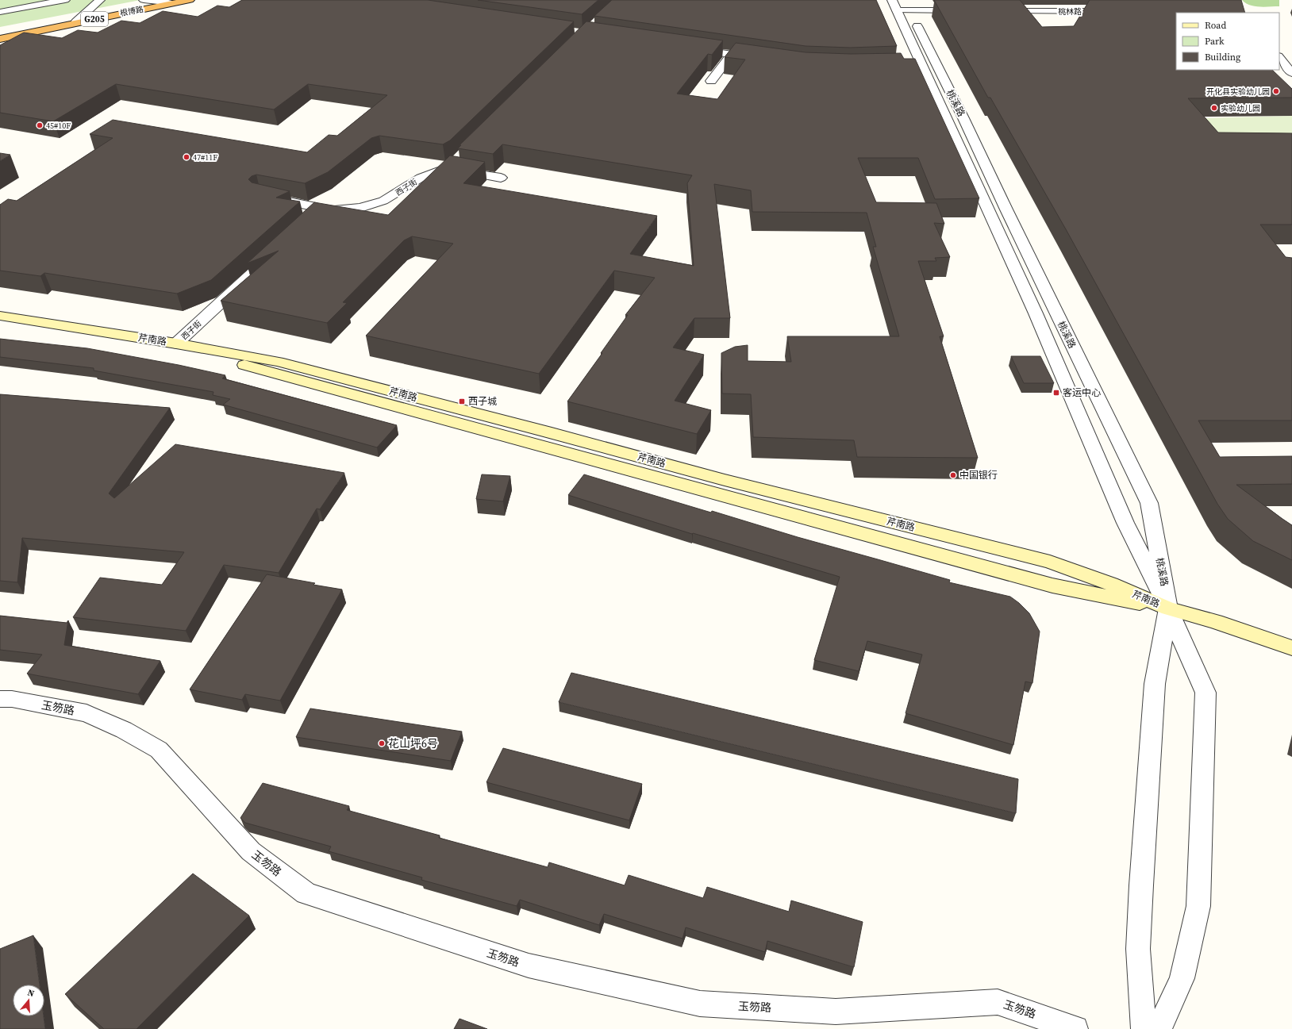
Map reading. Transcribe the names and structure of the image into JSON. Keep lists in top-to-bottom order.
{
  "streets": {
    "highway": ["根博路", "G205"],
    "main road": ["芹南路"],
    "street": [
      "桃林路",
      "桃溪路",
      "西子街",
      "玉笏路"
    ]
  },
  "crossings": [
    ["桃溪路", "芹南路"],
    ["西子街", "芹南路"]
  ],
  "places": {
    "other": [
      "开化县实验幼儿园",
      "实验幼儿园",
      "45#10F",
      "47#11F",
      "中国银行",
      "花山坪6号"
    ],
    "transit": ["客运中心", "西子城"]
  },
  "legend": ["Road", "Park", "Building"],
  "north": "top"
}
